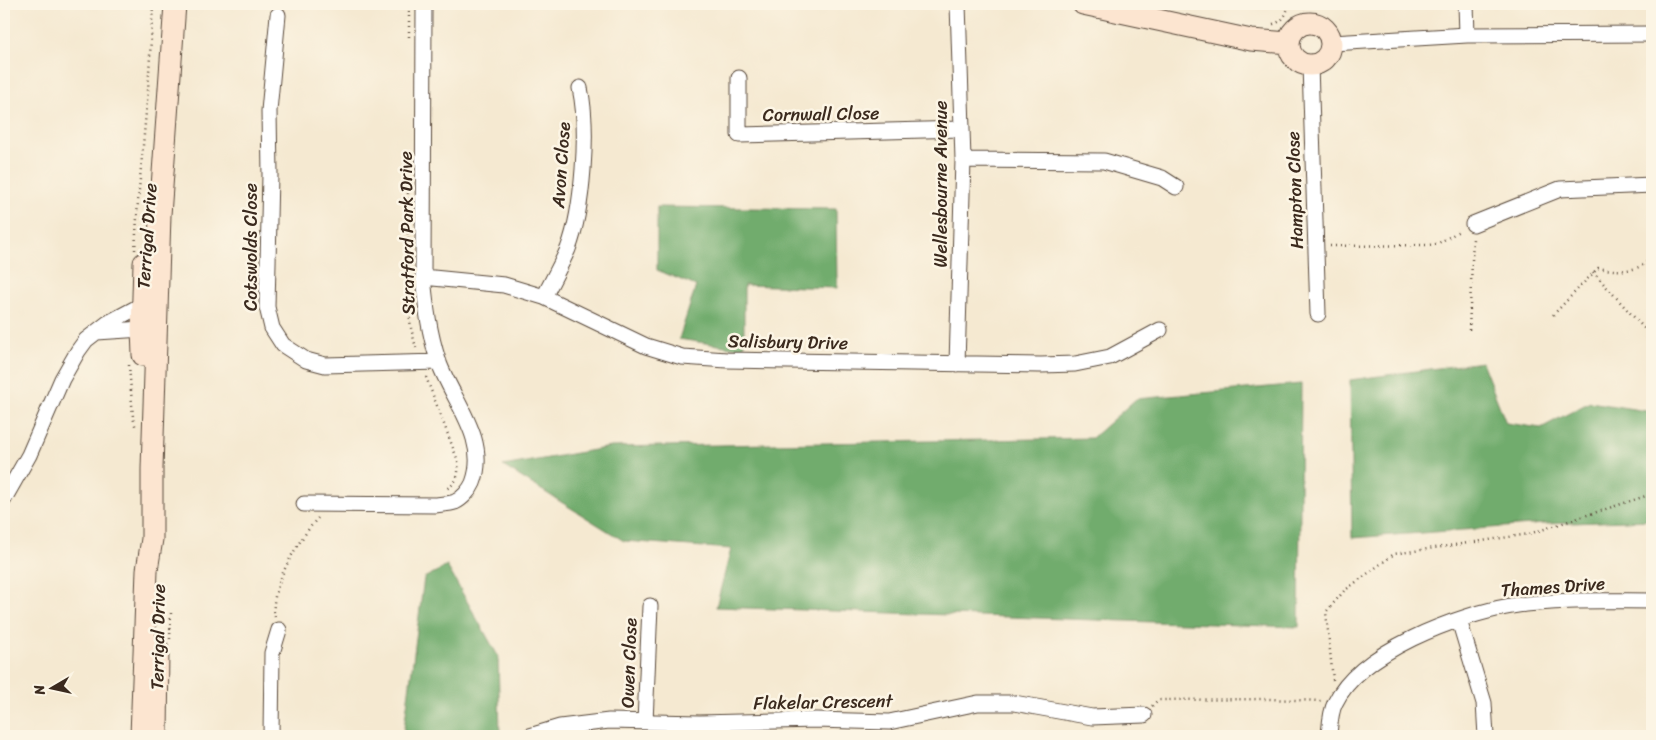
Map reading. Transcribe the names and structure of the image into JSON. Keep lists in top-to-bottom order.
{
  "streets": {
    "main road": ["Terrigal Drive"],
    "street": [
      "Cornwall Close",
      "Avon Close",
      "Wellesbourne Avenue",
      "Hampton Close",
      "Stratford Park Drive",
      "Cotswolds Close",
      "Salisbury Drive",
      "Thames Drive",
      "Owen Close",
      "Flakelar Crescent"
    ]
  },
  "crossings": [
    ["Cornwall Close", "Wellesbourne Avenue"],
    ["Avon Close", "Salisbury Drive"],
    ["Wellesbourne Avenue", "Salisbury Drive"],
    ["Stratford Park Drive", "Cotswolds Close"],
    ["Stratford Park Drive", "Salisbury Drive"],
    ["Owen Close", "Flakelar Crescent"]
  ],
  "north": "left"
}
